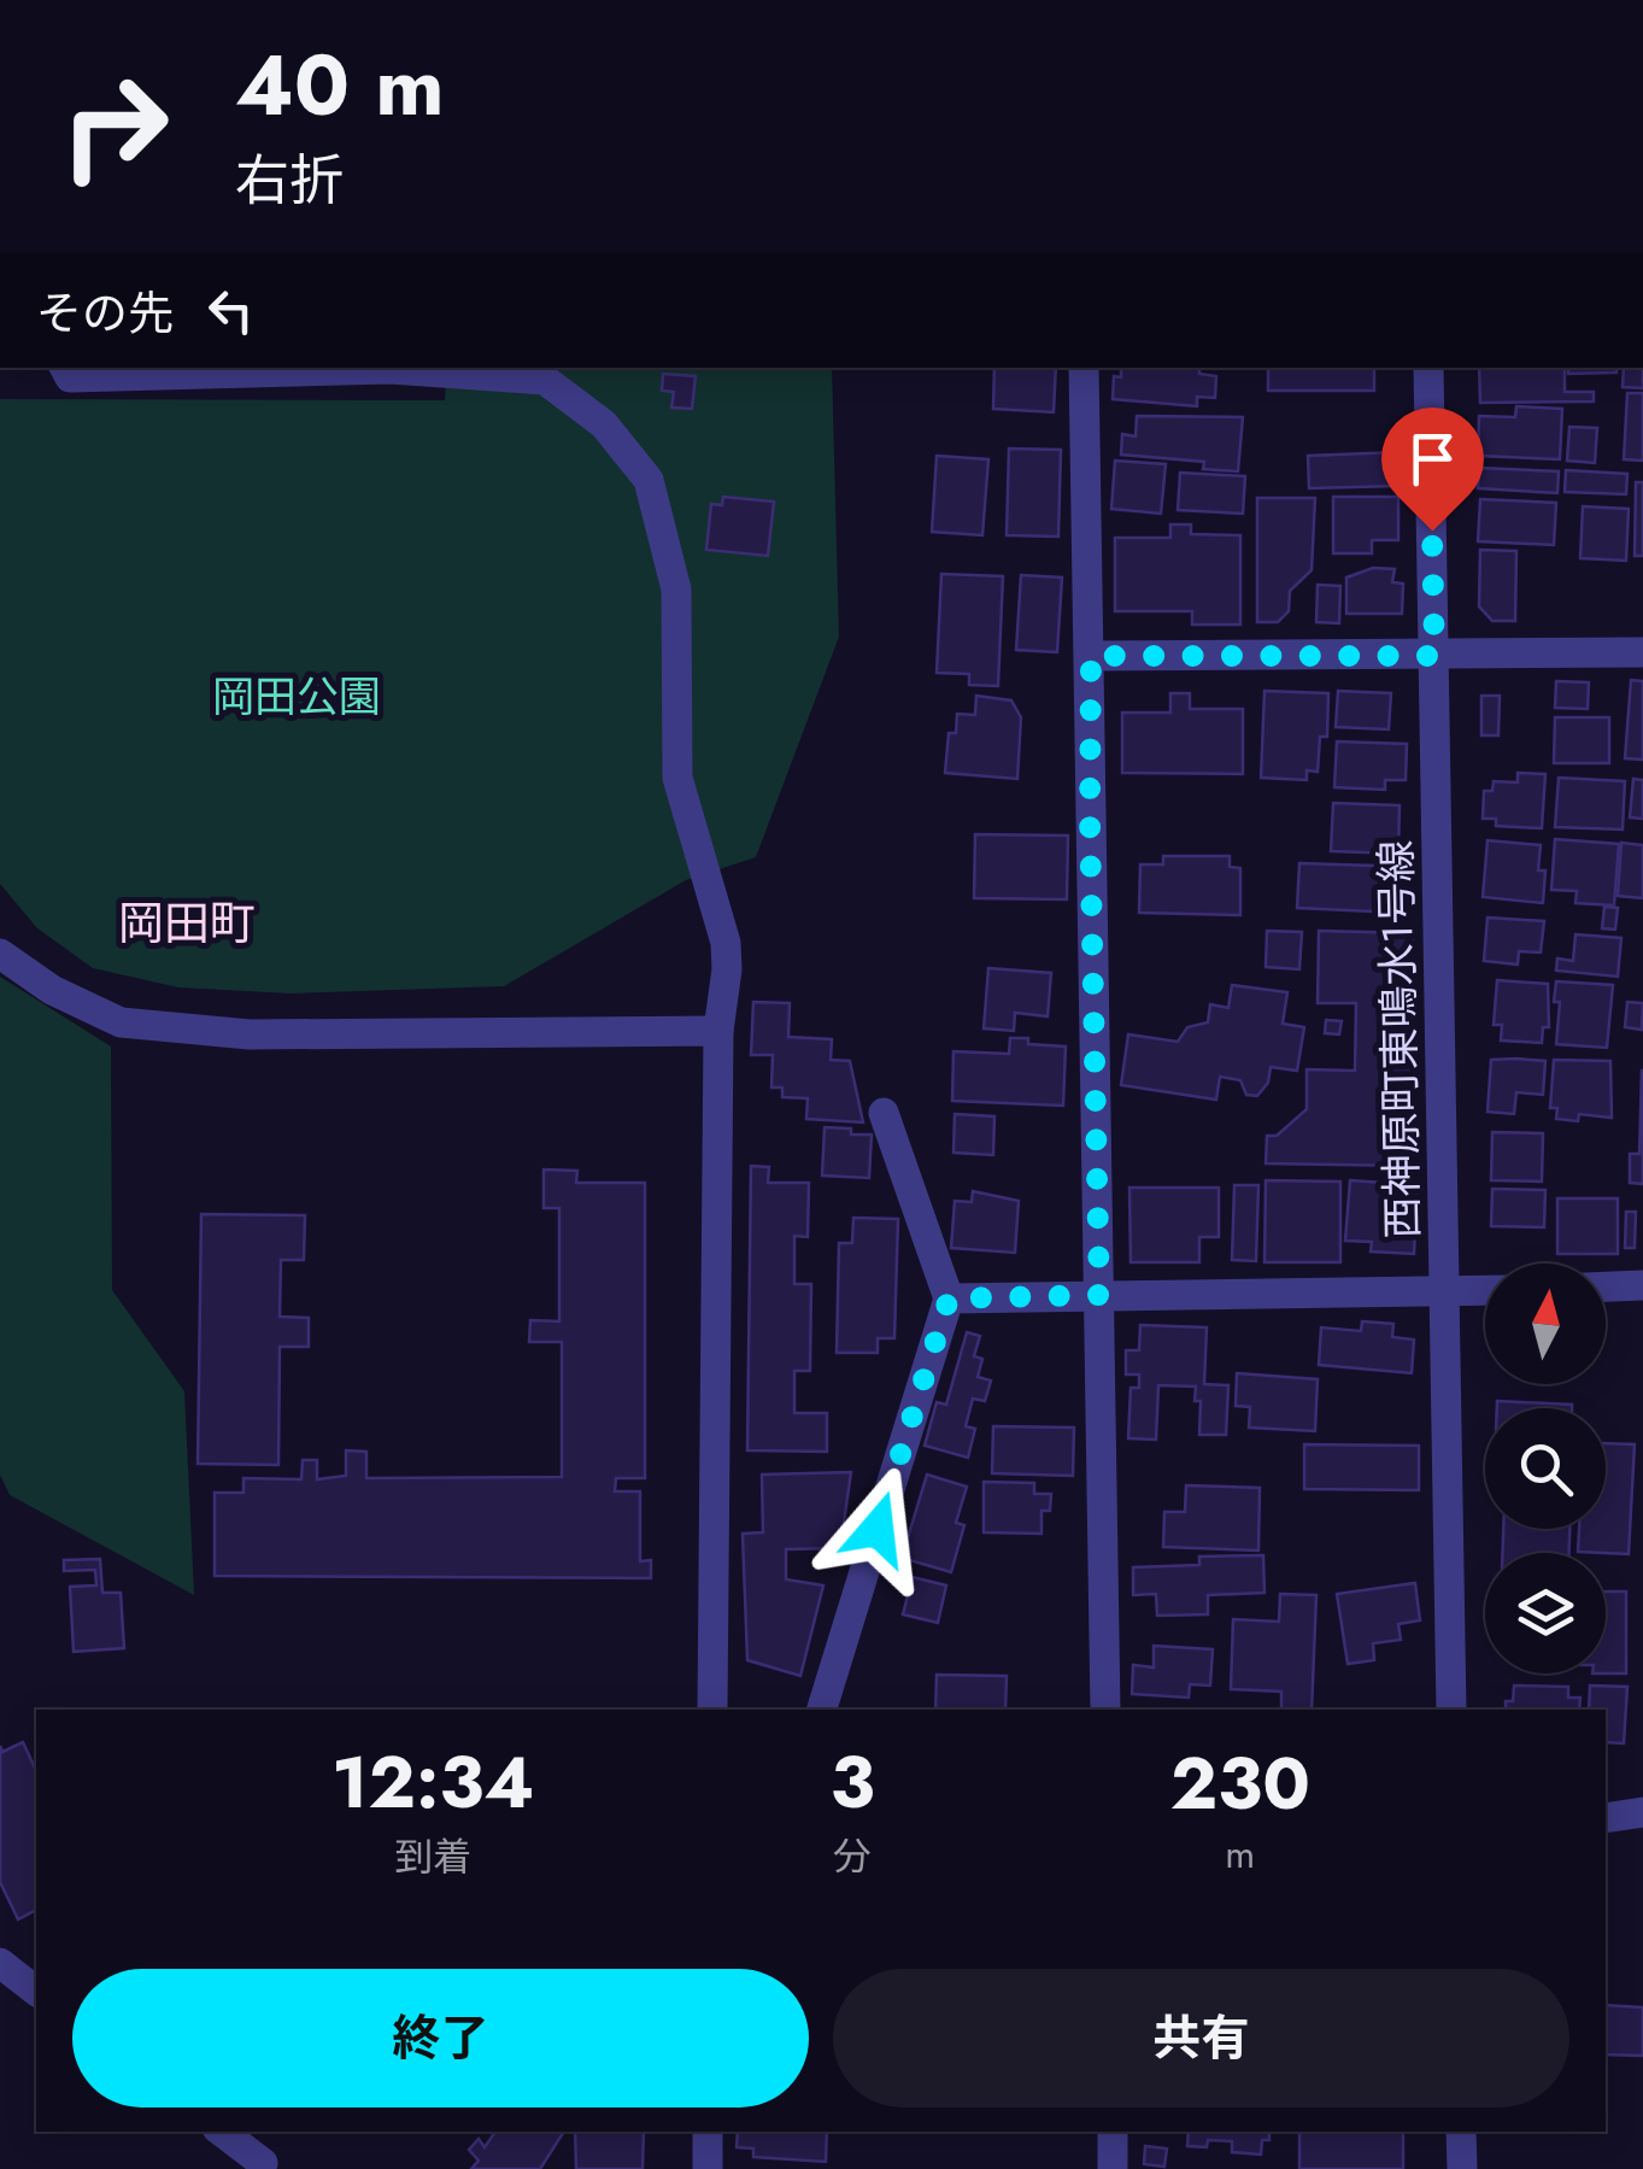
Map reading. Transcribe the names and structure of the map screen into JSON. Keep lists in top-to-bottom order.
{
  "streets": {
    "street": ["西神原町東鳴水1号線"]
  },
  "districts": ["岡田町"],
  "parks": ["岡田公園"],
  "north": "top",
  "page": {
    "turn": ["40 m", "右折"],
    "then": "その先",
    "eta": [
      "12:34",
      "到着",
      "3",
      "分",
      "230",
      "m"
    ],
    "buttons": ["終了", "共有"]
  }
}
